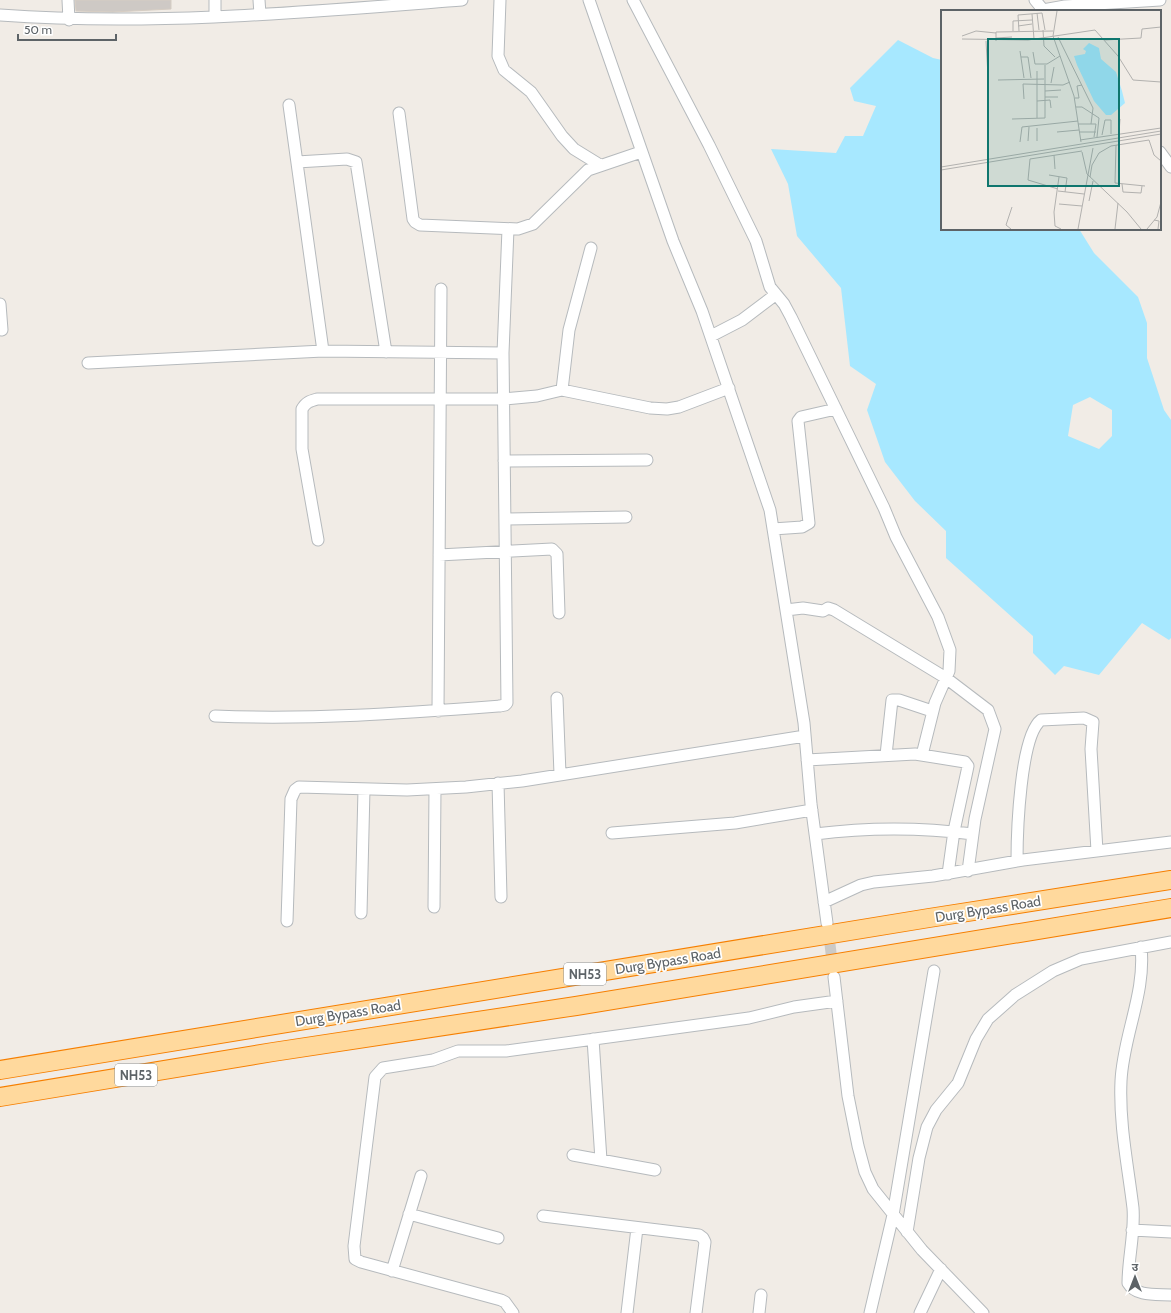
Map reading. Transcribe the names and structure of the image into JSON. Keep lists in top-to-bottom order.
{
  "streets": {
    "highway": ["Durg Bypass Road", "NH53"]
  },
  "scale_bar": "50 m",
  "north": "top"
}
